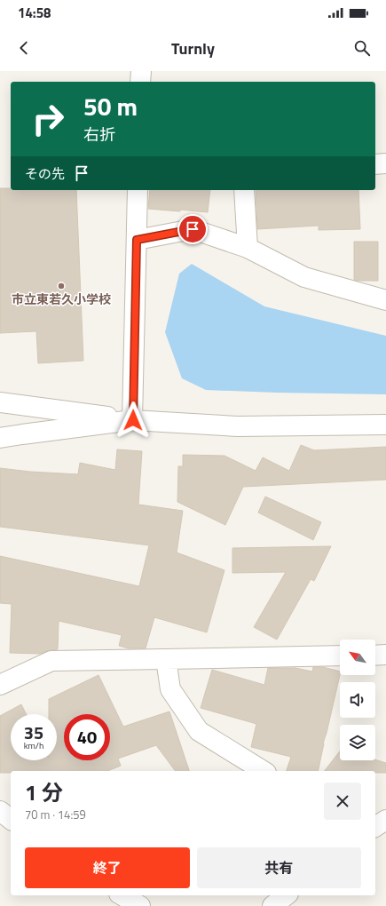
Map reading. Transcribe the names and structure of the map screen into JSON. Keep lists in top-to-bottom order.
{
  "places": ["市立東若久小学校"],
  "north": "top left",
  "page": {
    "status": "14:58",
    "header": "Turnly",
    "turn": ["50 m", "右折"],
    "then": "その先",
    "speed": "35 km/h",
    "limit": "40",
    "heading": ["1 分", "70 m · 14:59"],
    "buttons": ["終了", "共有"]
  }
}
